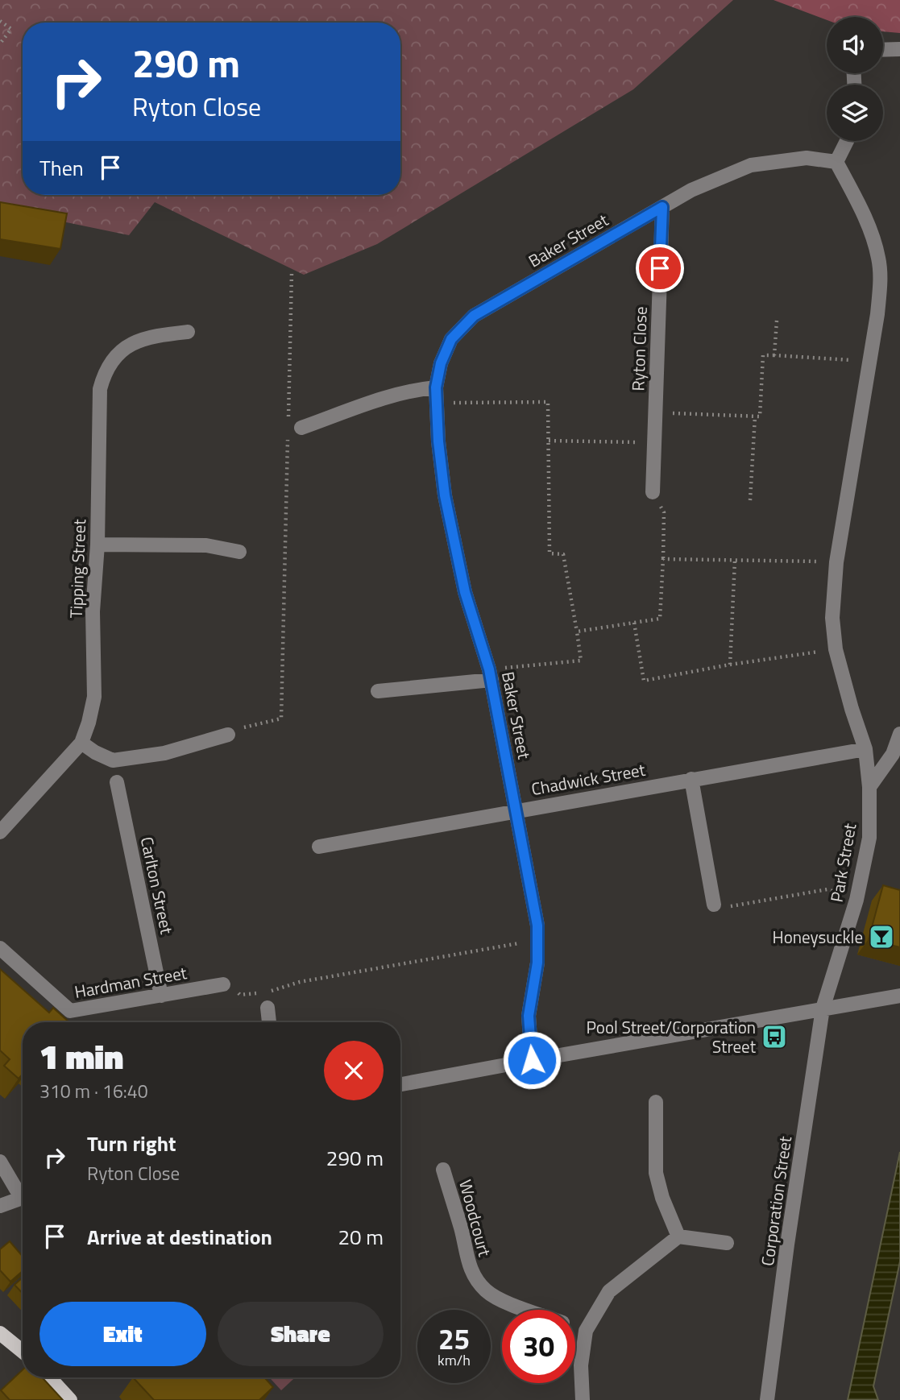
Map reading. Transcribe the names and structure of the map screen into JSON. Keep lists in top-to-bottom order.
{
  "streets": {
    "street": [
      "Baker Street",
      "Ryton Close",
      "Tipping Street",
      "Chadwick Street",
      "Park Street",
      "Carlton Street",
      "Hardman Street",
      "Corporation Street",
      "Woodcourt"
    ]
  },
  "crossings": [
    ["Baker Street", "Ryton Close"],
    ["Baker Street", "Chadwick Street"],
    ["Chadwick Street", "Park Street"],
    ["Park Street", "Corporation Street"],
    ["Carlton Street", "Hardman Street"]
  ],
  "places": {
    "bar": ["Honeysuckle"],
    "bus stop": ["Pool Street/Corporation Street"]
  },
  "page": {
    "turn": ["290 m", "Ryton Close"],
    "then": "Then",
    "heading": ["1 min", "310 m · 16:40"],
    "list": [
      {
        "name": "Turn right",
        "note": "Ryton Close",
        "value": "290 m"
      },
      {
        "name": "Arrive at destination",
        "value": "20 m"
      }
    ],
    "buttons": ["Exit", "Share"],
    "speed": "25 km/h",
    "limit": "30"
  }
}
